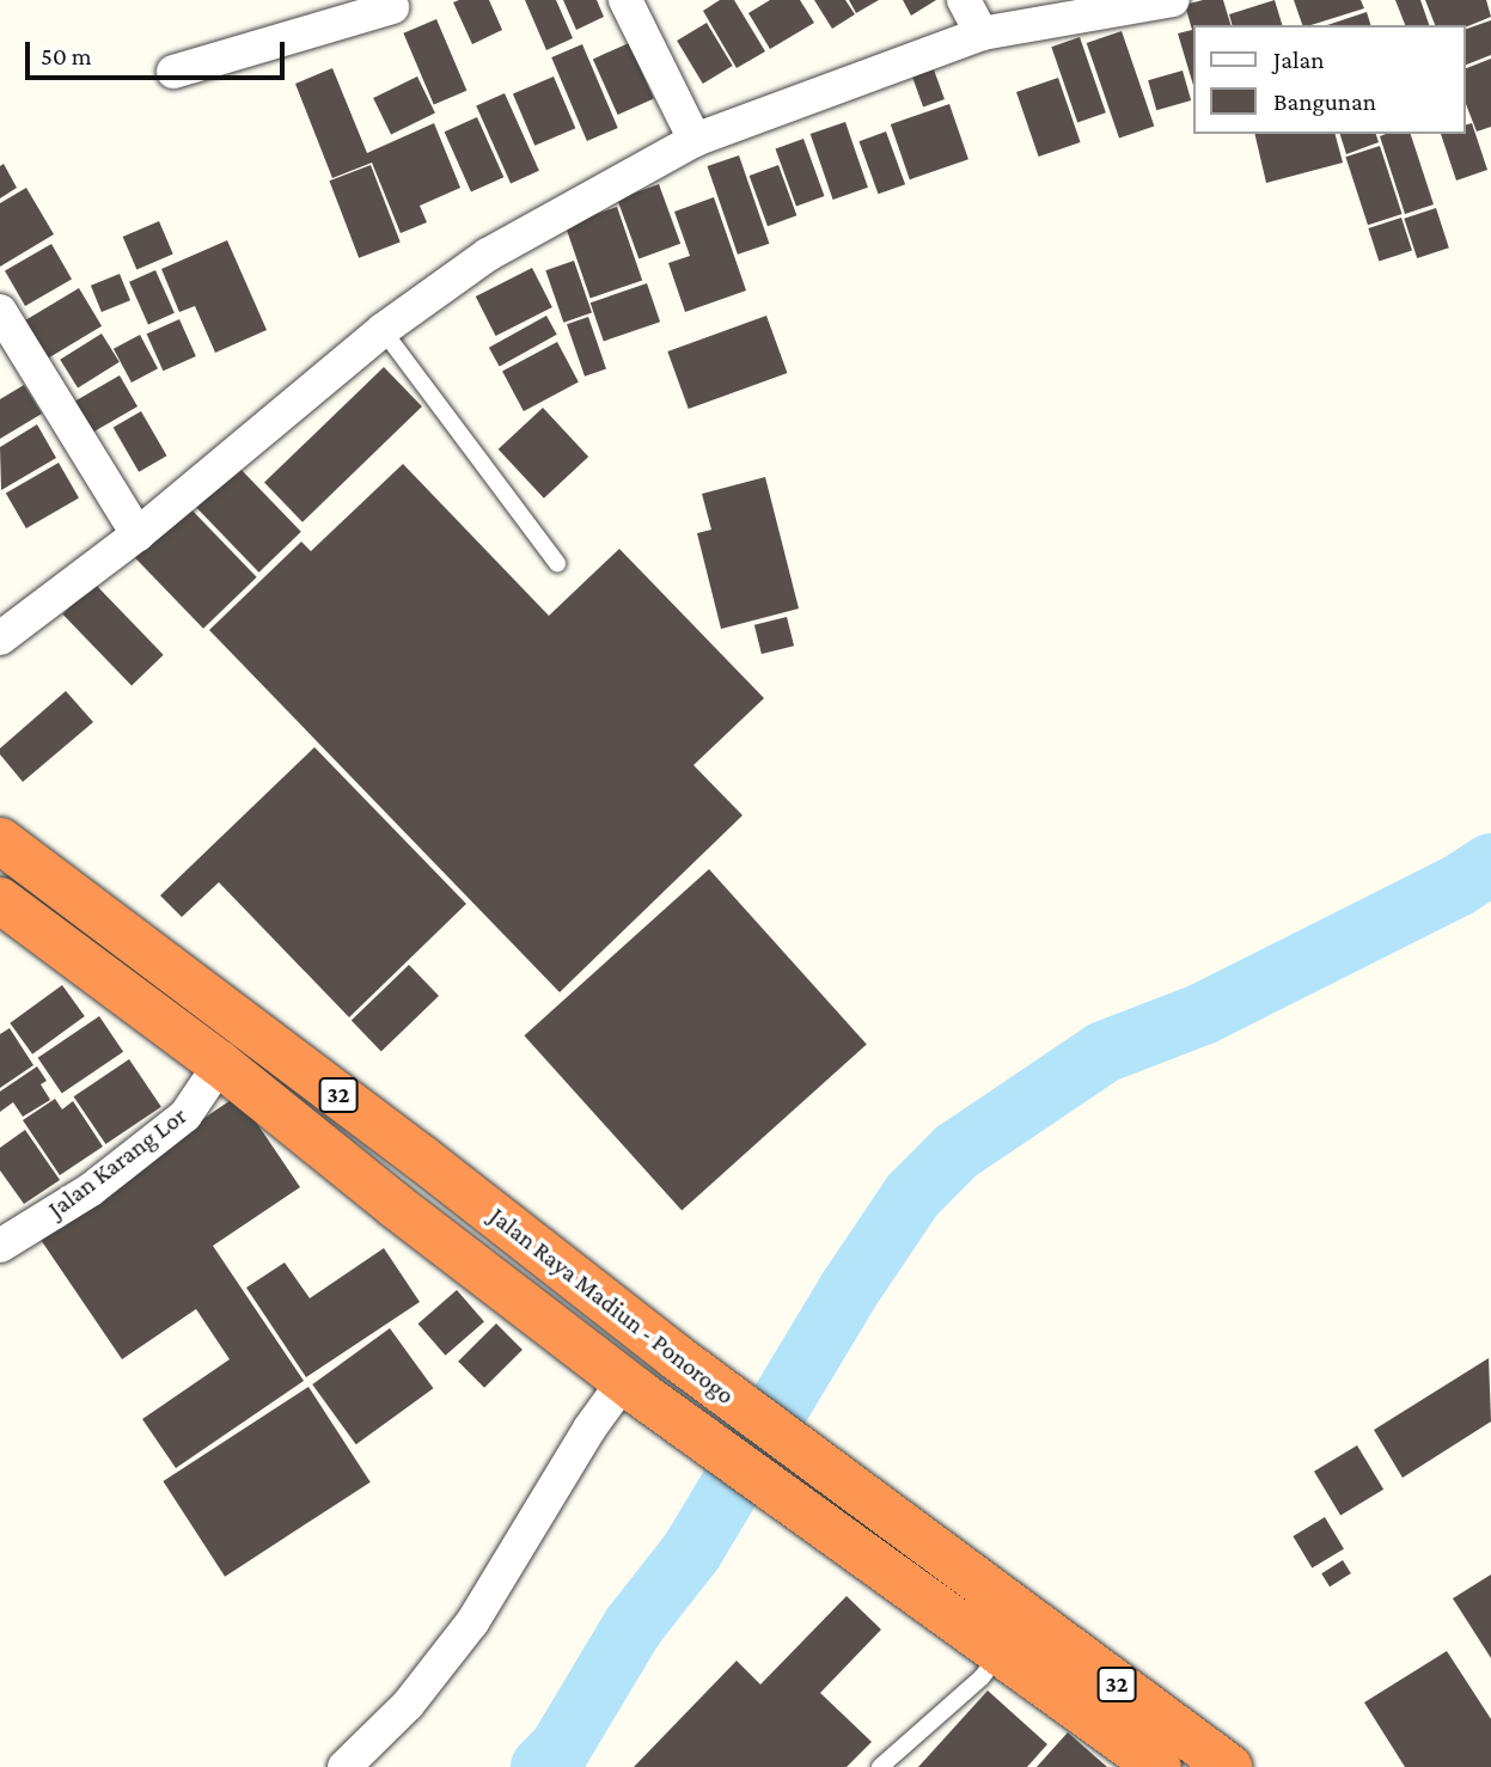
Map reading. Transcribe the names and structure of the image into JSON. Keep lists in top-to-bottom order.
{
  "streets": {
    "highway": ["32", "Jalan Raya Madiun - Ponorogo"],
    "street": ["Jalan Karang Lor"]
  },
  "crossings": [
    ["Jalan Karang Lor", "Jalan Raya Madiun - Ponorogo"]
  ],
  "legend": ["Jalan", "Bangunan"],
  "scale_bar": "50 m"
}
